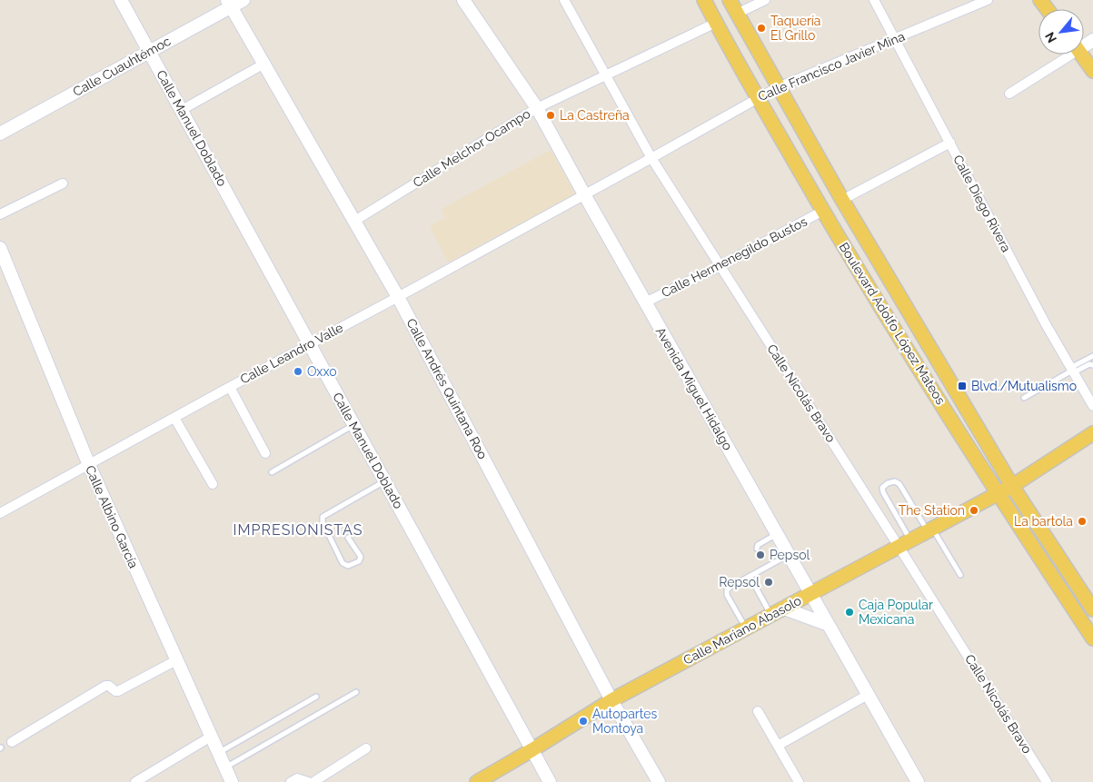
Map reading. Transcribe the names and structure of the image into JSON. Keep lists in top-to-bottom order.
{
  "streets": {
    "main road": [
      "Calle Cuauhtémoc",
      "Calle Manuel Doblado",
      "Boulevard Adolfo López Mateos",
      "Calle Andrés Quintana Roo",
      "Avenida Miguel Hidalgo",
      "Calle Albino García",
      "Calle Mariano Abasolo"
    ],
    "street": [
      "Calle Francisco Javier Mina",
      "Calle Melchor Ocampo",
      "Calle Diego Rivera",
      "Calle Hermenegildo Bustos",
      "Calle Leandro Valle",
      "Calle Nicolás Bravo"
    ]
  },
  "crossings": [
    ["Calle Cuauhtémoc", "Calle Manuel Doblado"],
    ["Calle Cuauhtémoc", "Calle Andrés Quintana Roo"],
    ["Calle Francisco Javier Mina", "Calle Diego Rivera"],
    ["Calle Francisco Javier Mina", "Boulevard Adolfo López Mateos"],
    ["Calle Francisco Javier Mina", "Calle Leandro Valle"],
    ["Calle Francisco Javier Mina", "Avenida Miguel Hidalgo"],
    ["Calle Francisco Javier Mina", "Calle Nicolás Bravo"],
    ["Calle Manuel Doblado", "Calle Leandro Valle"],
    ["Calle Manuel Doblado", "Calle Mariano Abasolo"],
    ["Calle Melchor Ocampo", "Boulevard Adolfo López Mateos"],
    ["Calle Melchor Ocampo", "Calle Andrés Quintana Roo"],
    ["Calle Melchor Ocampo", "Avenida Miguel Hidalgo"],
    ["Calle Melchor Ocampo", "Calle Nicolás Bravo"],
    ["Calle Hermenegildo Bustos", "Boulevard Adolfo López Mateos"],
    ["Calle Hermenegildo Bustos", "Avenida Miguel Hidalgo"],
    ["Calle Hermenegildo Bustos", "Calle Nicolás Bravo"],
    ["Boulevard Adolfo López Mateos", "Calle Mariano Abasolo"],
    ["Calle Leandro Valle", "Calle Andrés Quintana Roo"],
    ["Calle Leandro Valle", "Avenida Miguel Hidalgo"],
    ["Calle Leandro Valle", "Calle Albino García"],
    ["Calle Andrés Quintana Roo", "Calle Mariano Abasolo"],
    ["Avenida Miguel Hidalgo", "Calle Mariano Abasolo"],
    ["Calle Nicolás Bravo", "Calle Mariano Abasolo"]
  ],
  "districts": ["IMPRESIONISTAS"],
  "places": {
    "other": [
      "Taquería El Grillo",
      "La Castreña",
      "Oxxo",
      "The Station",
      "La bartola",
      "Pepsol",
      "Repsol",
      "Caja Popular Mexicana",
      "Autopartes Montoya"
    ],
    "transit": ["Blvd./Mutualismo"]
  },
  "north": "bottom left"
}
